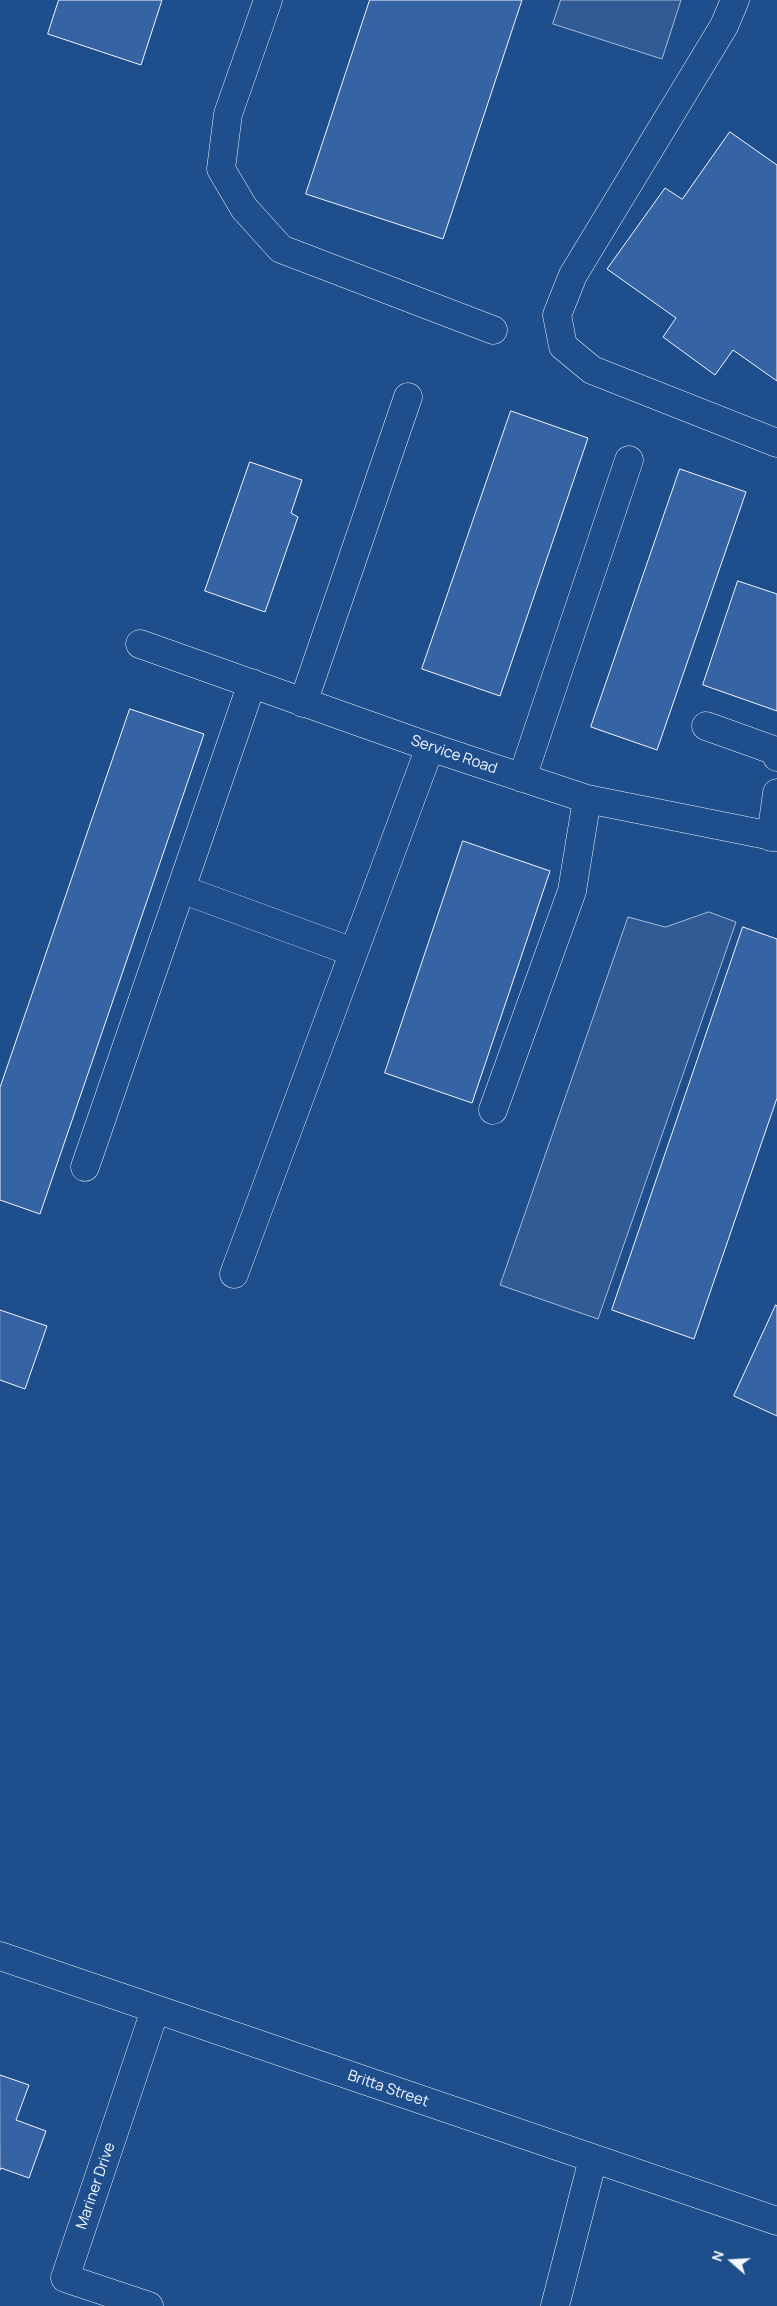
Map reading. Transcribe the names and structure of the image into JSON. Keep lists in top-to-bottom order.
{
  "streets": {
    "street": ["Service Road", "Britta Street", "Mariner Drive"]
  },
  "crossings": [
    ["Britta Street", "Mariner Drive"]
  ],
  "north": "left"
}
